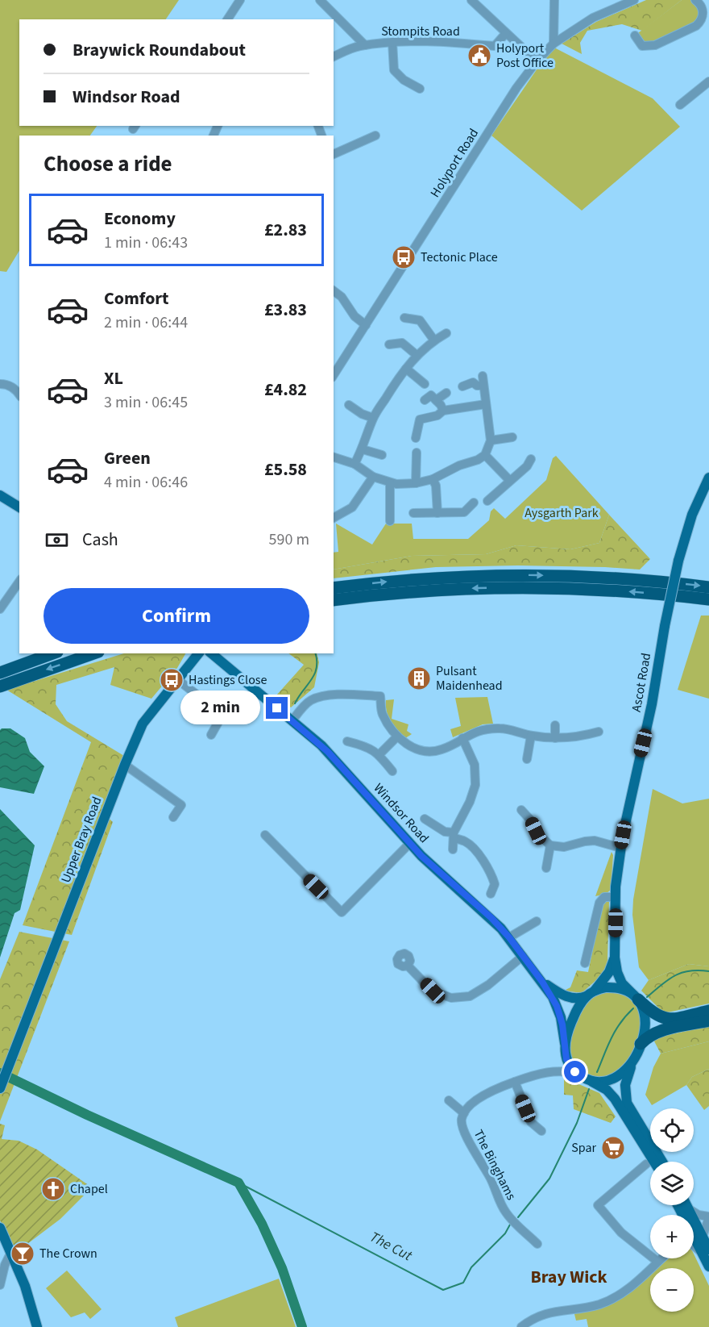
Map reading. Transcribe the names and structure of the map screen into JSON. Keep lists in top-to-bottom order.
{
  "streets": {
    "main road": ["Ascot Road", "Windsor Road", "Upper Bray Road"],
    "street": ["Stompits Road", "Holyport Road", "The Binghams"]
  },
  "crossings": [
    ["Ascot Road", "Windsor Road"]
  ],
  "districts": ["Bray Wick"],
  "water": ["The Cut"],
  "parks": ["Aysgarth Park"],
  "places": {
    "public building": ["Holyport Post Office"],
    "bus stop": ["Tectonic Place", "Hastings Close"],
    "building": ["Pulsant Maidenhead"],
    "supermarket": ["Spar"],
    "church": ["Chapel"],
    "bar": ["The Crown"]
  },
  "page": {
    "banner": ["Braywick Roundabout", "Windsor Road"],
    "heading": "Choose a ride",
    "list": [
      {
        "name": "Economy",
        "note": "1 min · 06:43",
        "value": "£2.83"
      },
      {
        "name": "Comfort",
        "note": "2 min · 06:44",
        "value": "£3.83"
      },
      {
        "name": "XL",
        "note": "3 min · 06:45",
        "value": "£4.82"
      },
      {
        "name": "Green",
        "note": "4 min · 06:46",
        "value": "£5.58"
      }
    ],
    "pay": ["Cash", "590 m"],
    "buttons": "Confirm",
    "bubble": "2 min",
    "map_buttons": ["+", "−"]
  }
}
